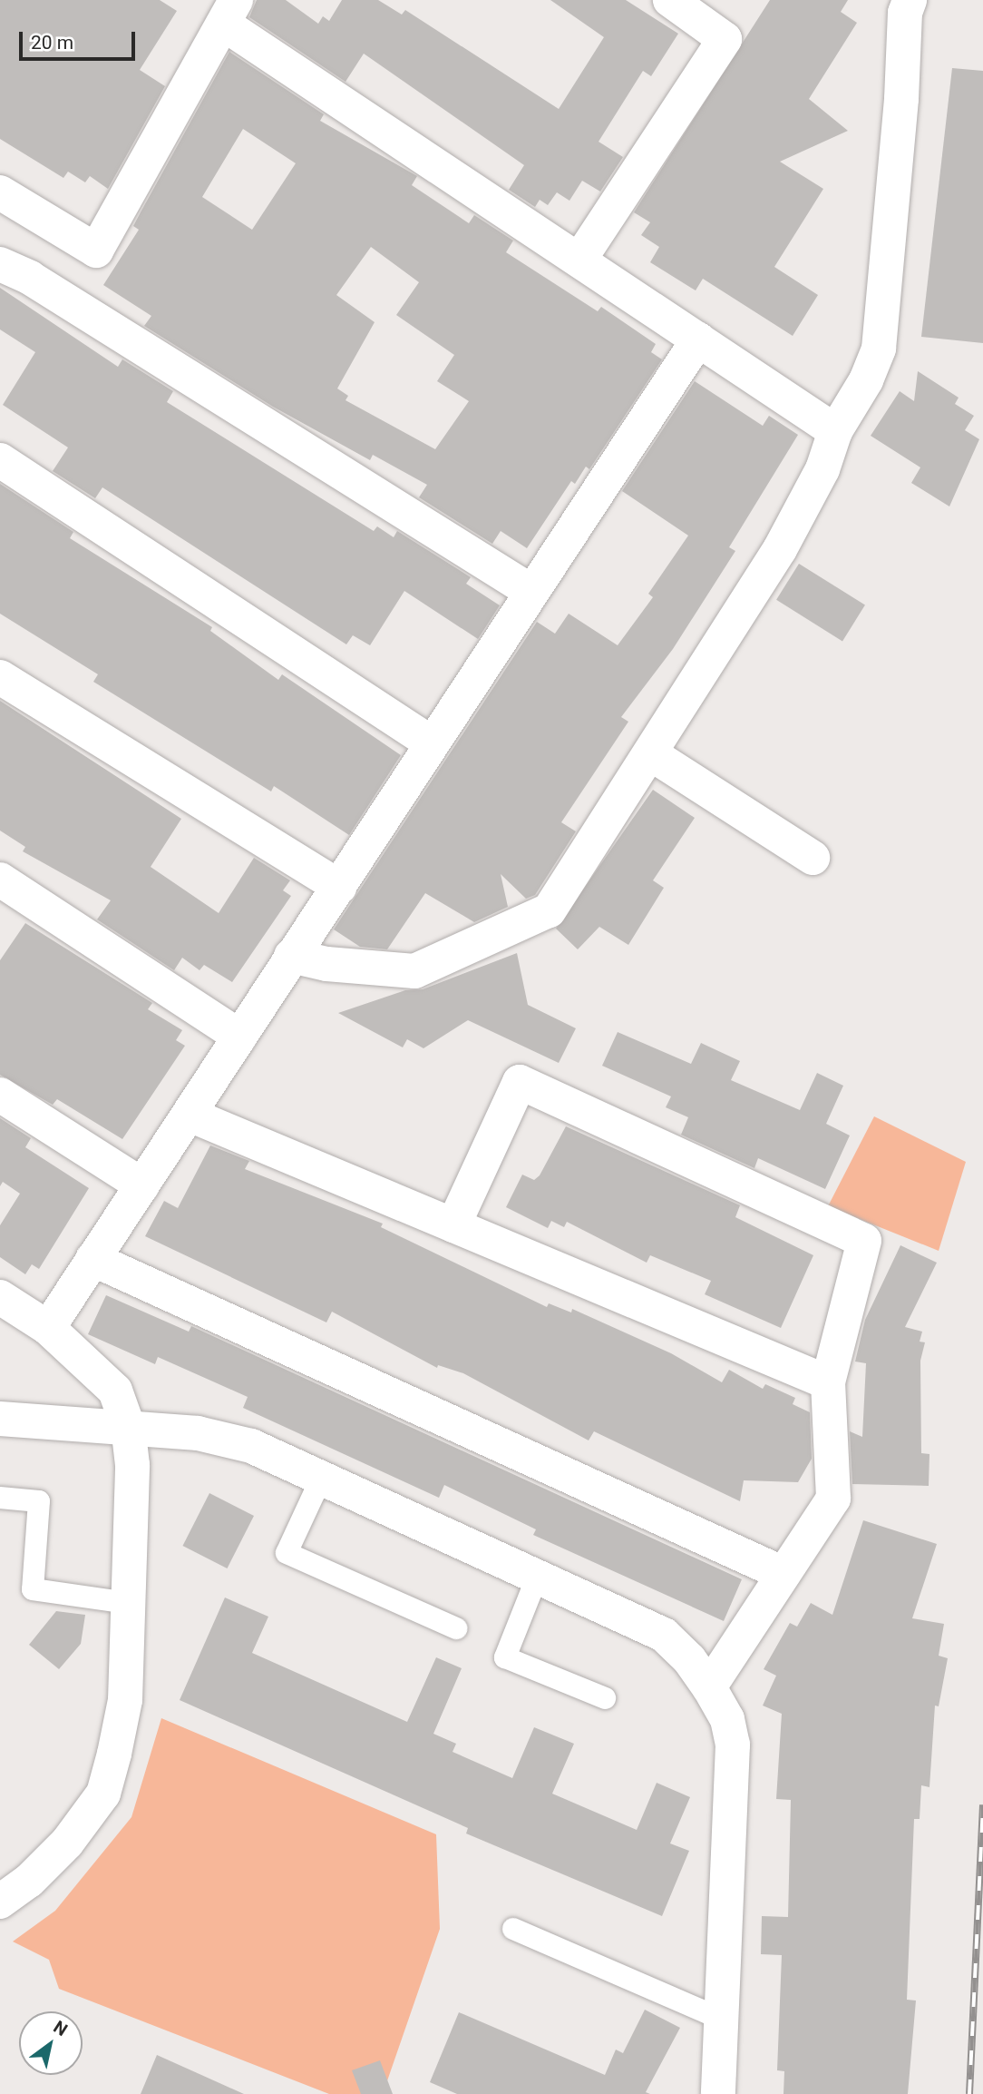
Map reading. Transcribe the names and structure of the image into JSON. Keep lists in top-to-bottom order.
{
  "scale_bar": "20 m",
  "north": "top right"
}
